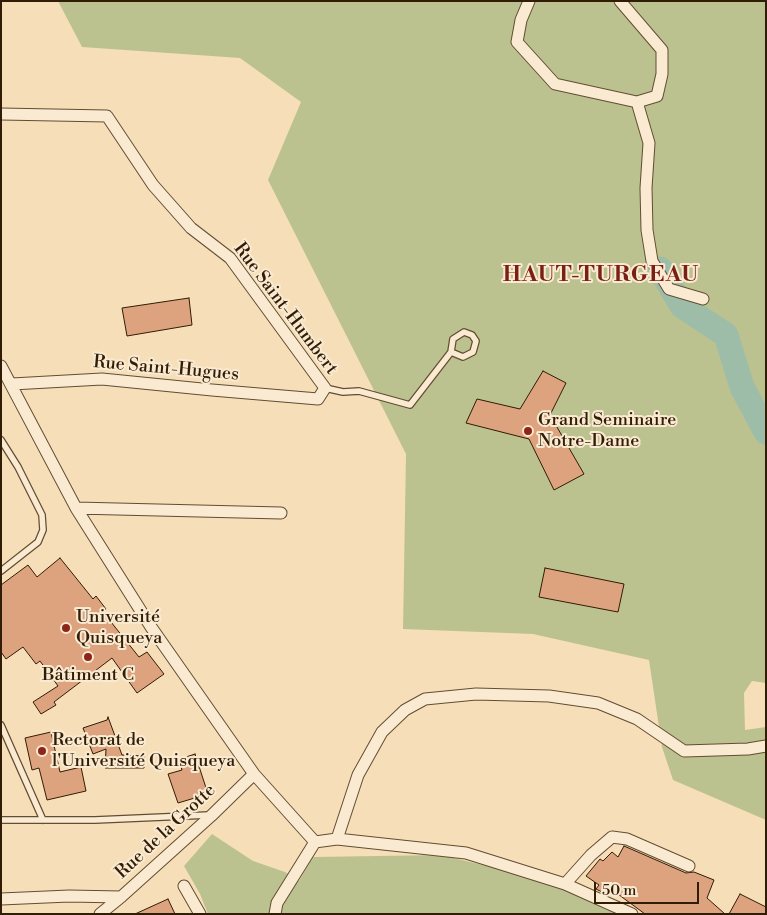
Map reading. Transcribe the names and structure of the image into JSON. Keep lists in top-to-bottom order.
{
  "streets": {
    "street": ["Rue Saint-Humbert", "Rue Saint-Hugues", "Rue de la Grotte"]
  },
  "crossings": [
    ["Rue Saint-Humbert", "Rue Saint-Hugues"]
  ],
  "districts": ["HAUT-TURGEAU"],
  "places": [
    "Grand Seminaire Notre-Dame",
    "Université Quisqueya",
    "Bâtiment C",
    "Rectorat de l'Université Quisqueya"
  ],
  "scale_bar": "50 m"
}
